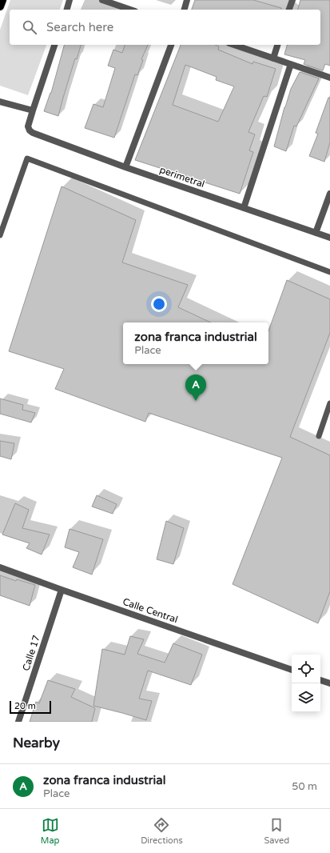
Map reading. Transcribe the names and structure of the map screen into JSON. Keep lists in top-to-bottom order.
{
  "streets": {
    "street": ["perimetral", "Calle Central", "Calle 17"]
  },
  "crossings": [
    ["Calle Central", "Calle 17"]
  ],
  "scale_bar": "20 m",
  "page": {
    "search": "Search here",
    "popup": ["zona franca industrial", "Place"],
    "pins": "A",
    "scale": "20 m",
    "heading": "Nearby",
    "list": [
      {
        "mark": "A",
        "name": "zona franca industrial",
        "note": "Place",
        "value": "50 m"
      }
    ],
    "nav": ["Map", "Directions", "Saved"]
  }
}
